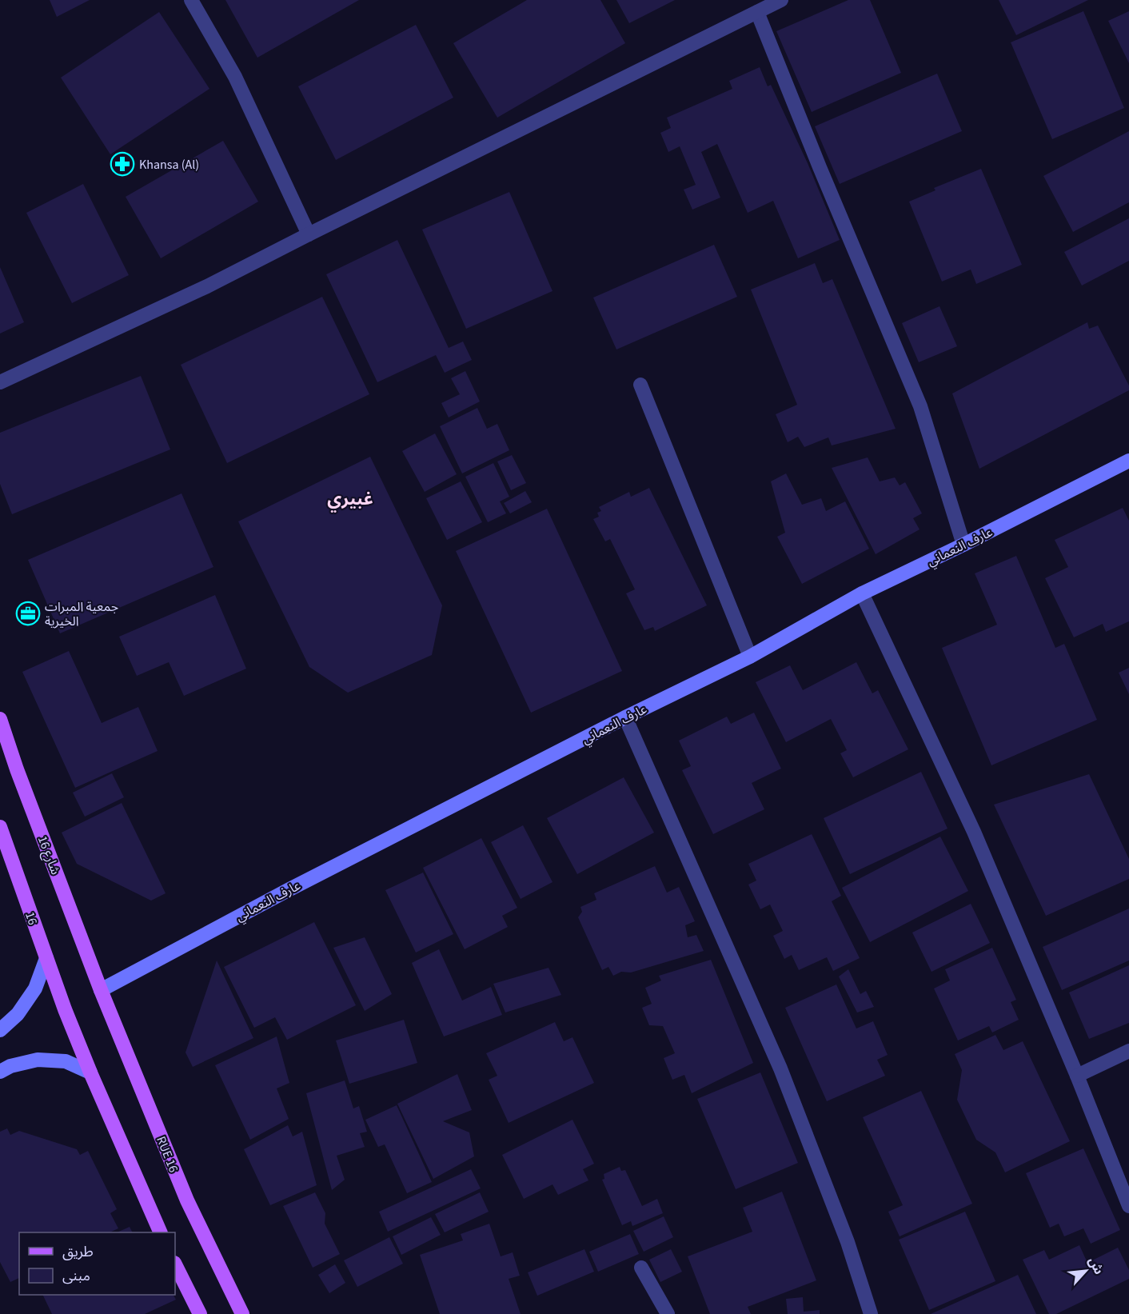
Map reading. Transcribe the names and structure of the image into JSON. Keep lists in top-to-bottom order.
{
  "streets": {
    "main road": ["شارع 16", "16", "RUE 16"],
    "street": ["عارف النعماني"]
  },
  "crossings": [
    ["عارف النعماني", "شارع 16"],
    ["عارف النعماني", "RUE 16"],
    ["شارع 16", "RUE 16"]
  ],
  "districts": ["غبيري"],
  "places": {
    "pharmacy": ["Khansa (Al)"],
    "office": ["جمعية المبرات الخيرية"]
  },
  "legend": ["طريق", "مبنى"],
  "north": "top right"
}
